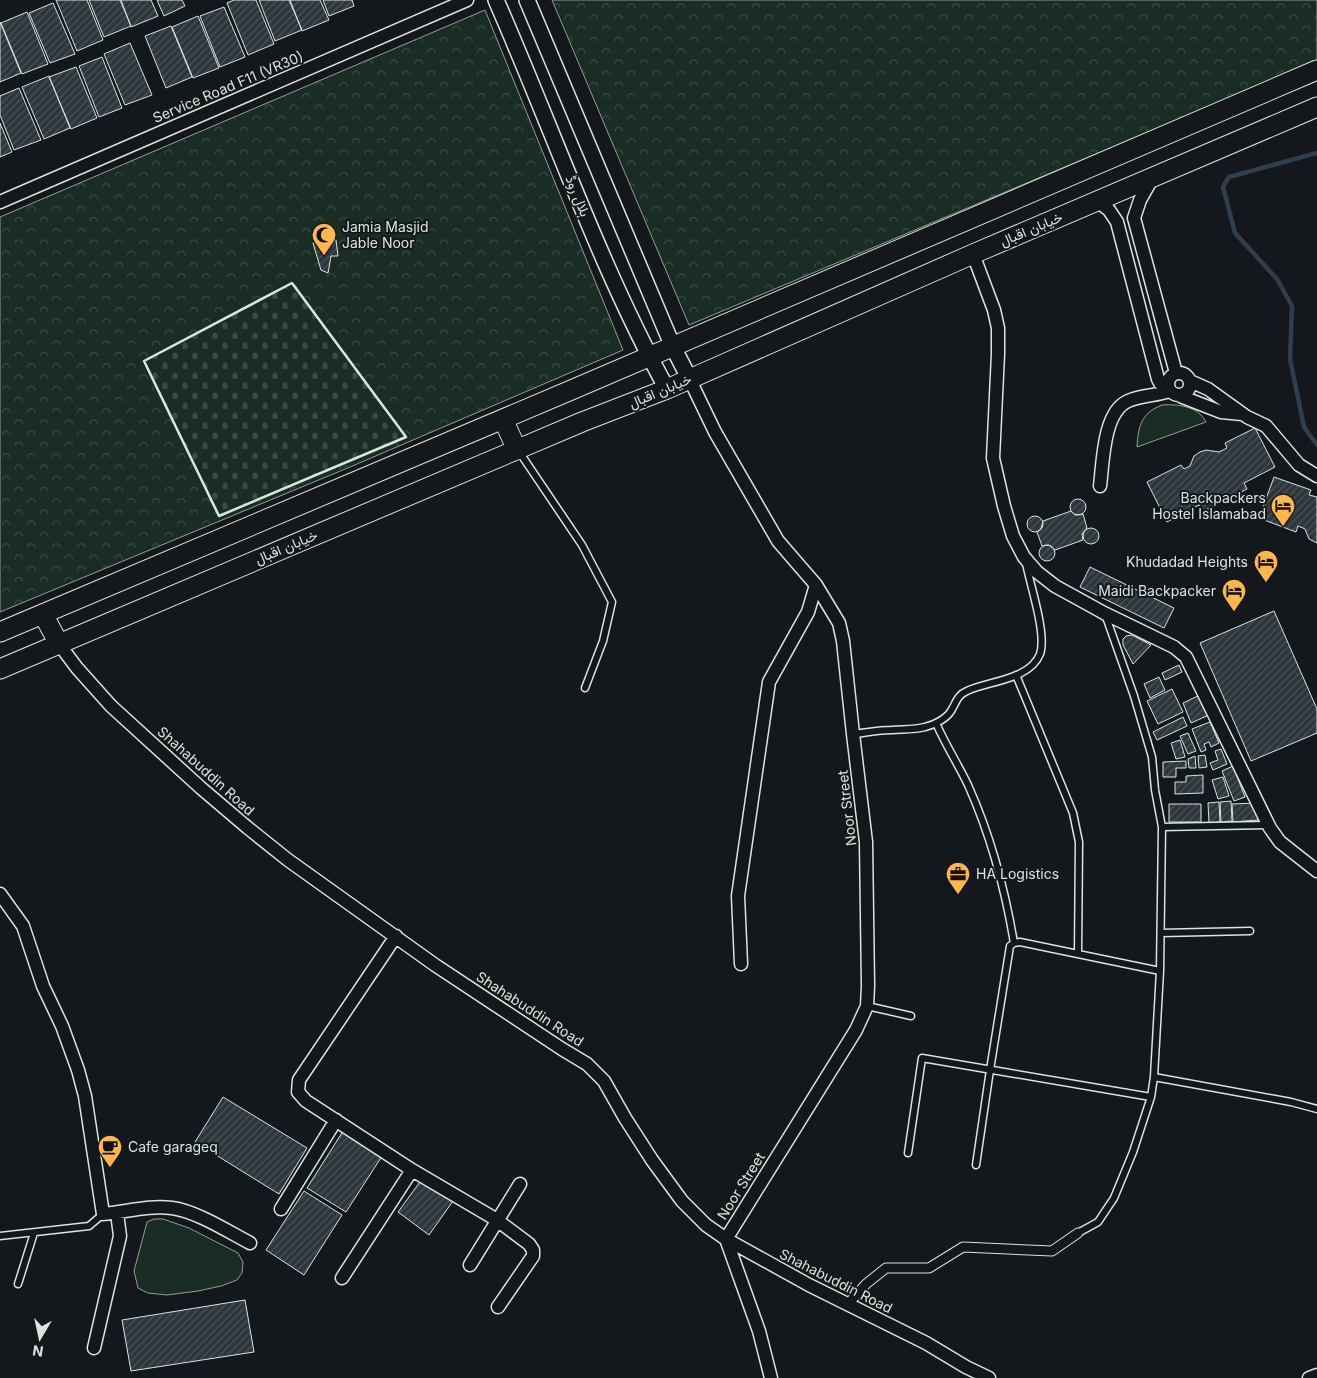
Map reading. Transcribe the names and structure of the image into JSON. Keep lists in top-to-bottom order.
{
  "streets": {
    "main road": ["خیابان اقبال"],
    "street": [
      "Service Road F11 (VR30)",
      "ہلال روڈ",
      "Shahabuddin Road",
      "Noor Street"
    ]
  },
  "crossings": [
    ["ہلال روڈ", "خیابان اقبال"],
    ["ہلال روڈ", "Noor Street"],
    ["خیابان اقبال", "Shahabuddin Road"],
    ["خیابان اقبال", "Noor Street"],
    ["Shahabuddin Road", "Noor Street"]
  ],
  "places": {
    "mosque": ["Jamia Masjid Jable Noor"],
    "hotel": ["Backpackers Hostel Islamabad", "Khudadad Heights", "Maidi Backpacker"],
    "office": ["HA Logistics"],
    "cafe": ["Cafe garageq"]
  },
  "north": "bottom"
}
